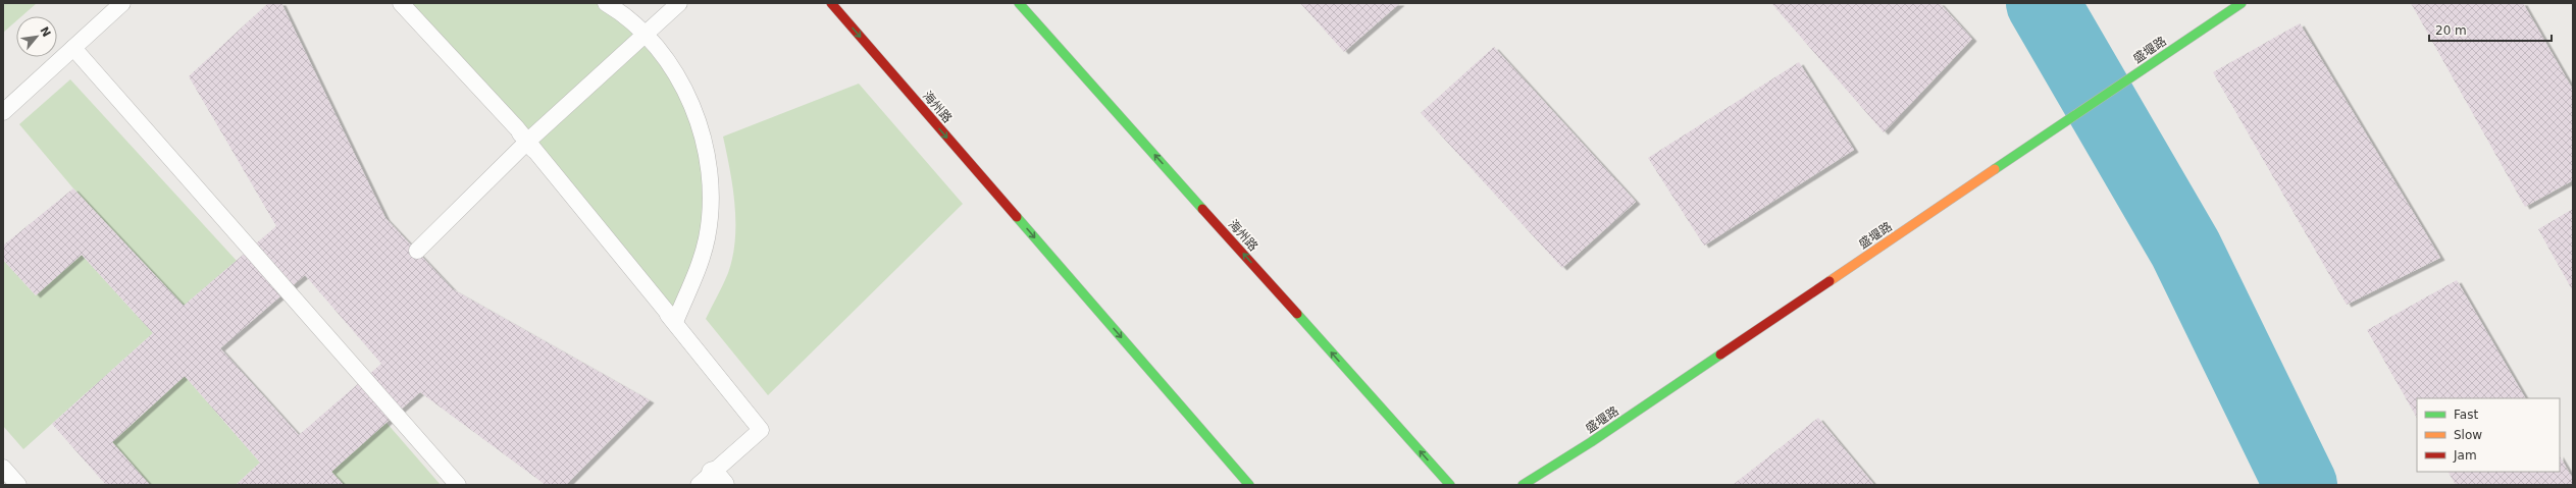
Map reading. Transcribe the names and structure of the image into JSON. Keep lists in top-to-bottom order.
{
  "streets": {
    "main road": ["盛堰路", "海州路"]
  },
  "legend": ["Fast", "Slow", "Jam"],
  "scale_bar": "20 m",
  "north": "top right"
}
